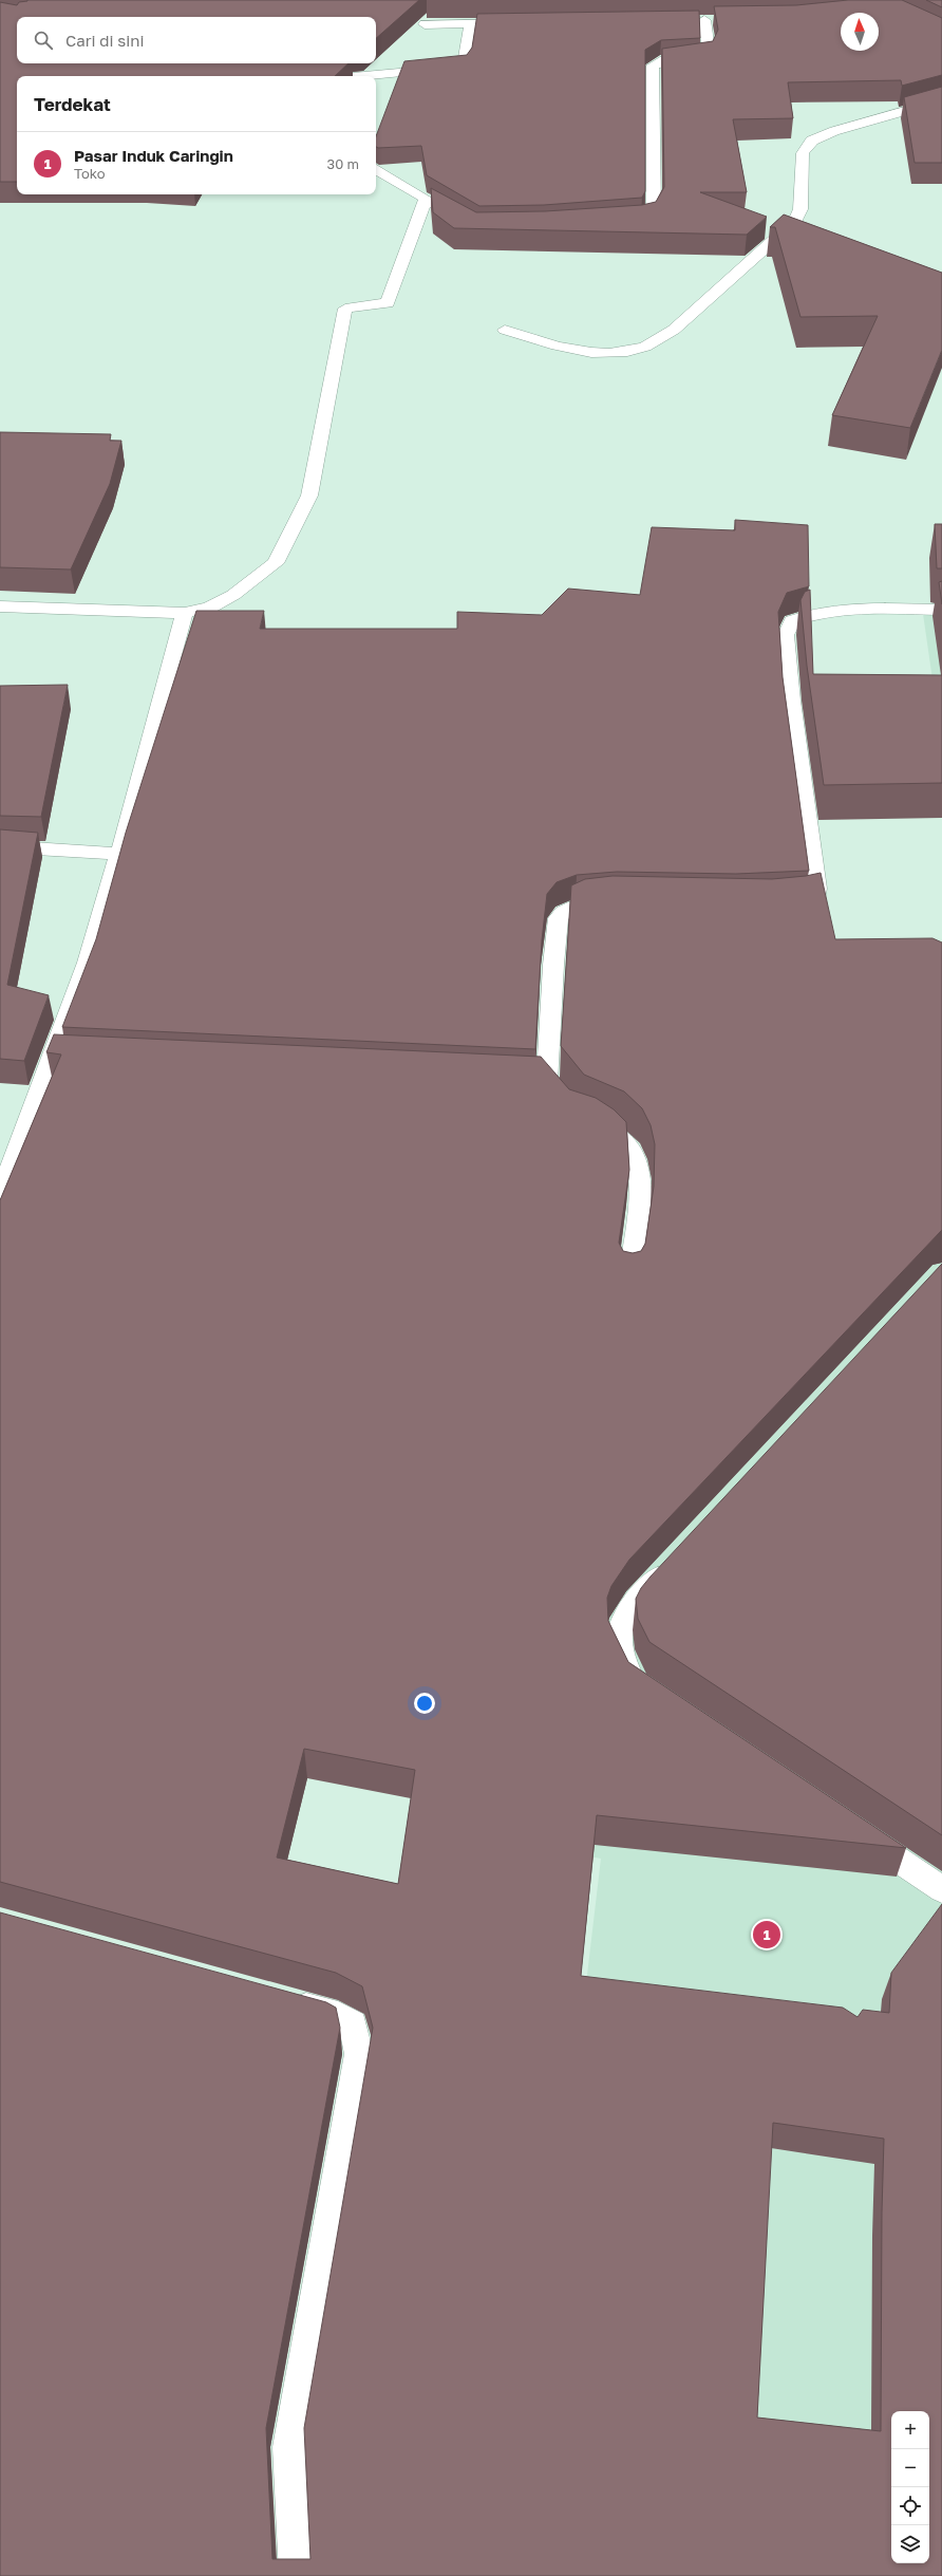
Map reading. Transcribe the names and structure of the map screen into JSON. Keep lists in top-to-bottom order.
{
  "north": "top",
  "page": {
    "search": "Cari di sini",
    "heading": "Terdekat",
    "list": [
      {
        "mark": "1",
        "name": "Pasar Induk Caringin",
        "note": "Toko",
        "value": "30 m"
      }
    ],
    "pins": "1",
    "map_buttons": ["+", "−"]
  }
}
